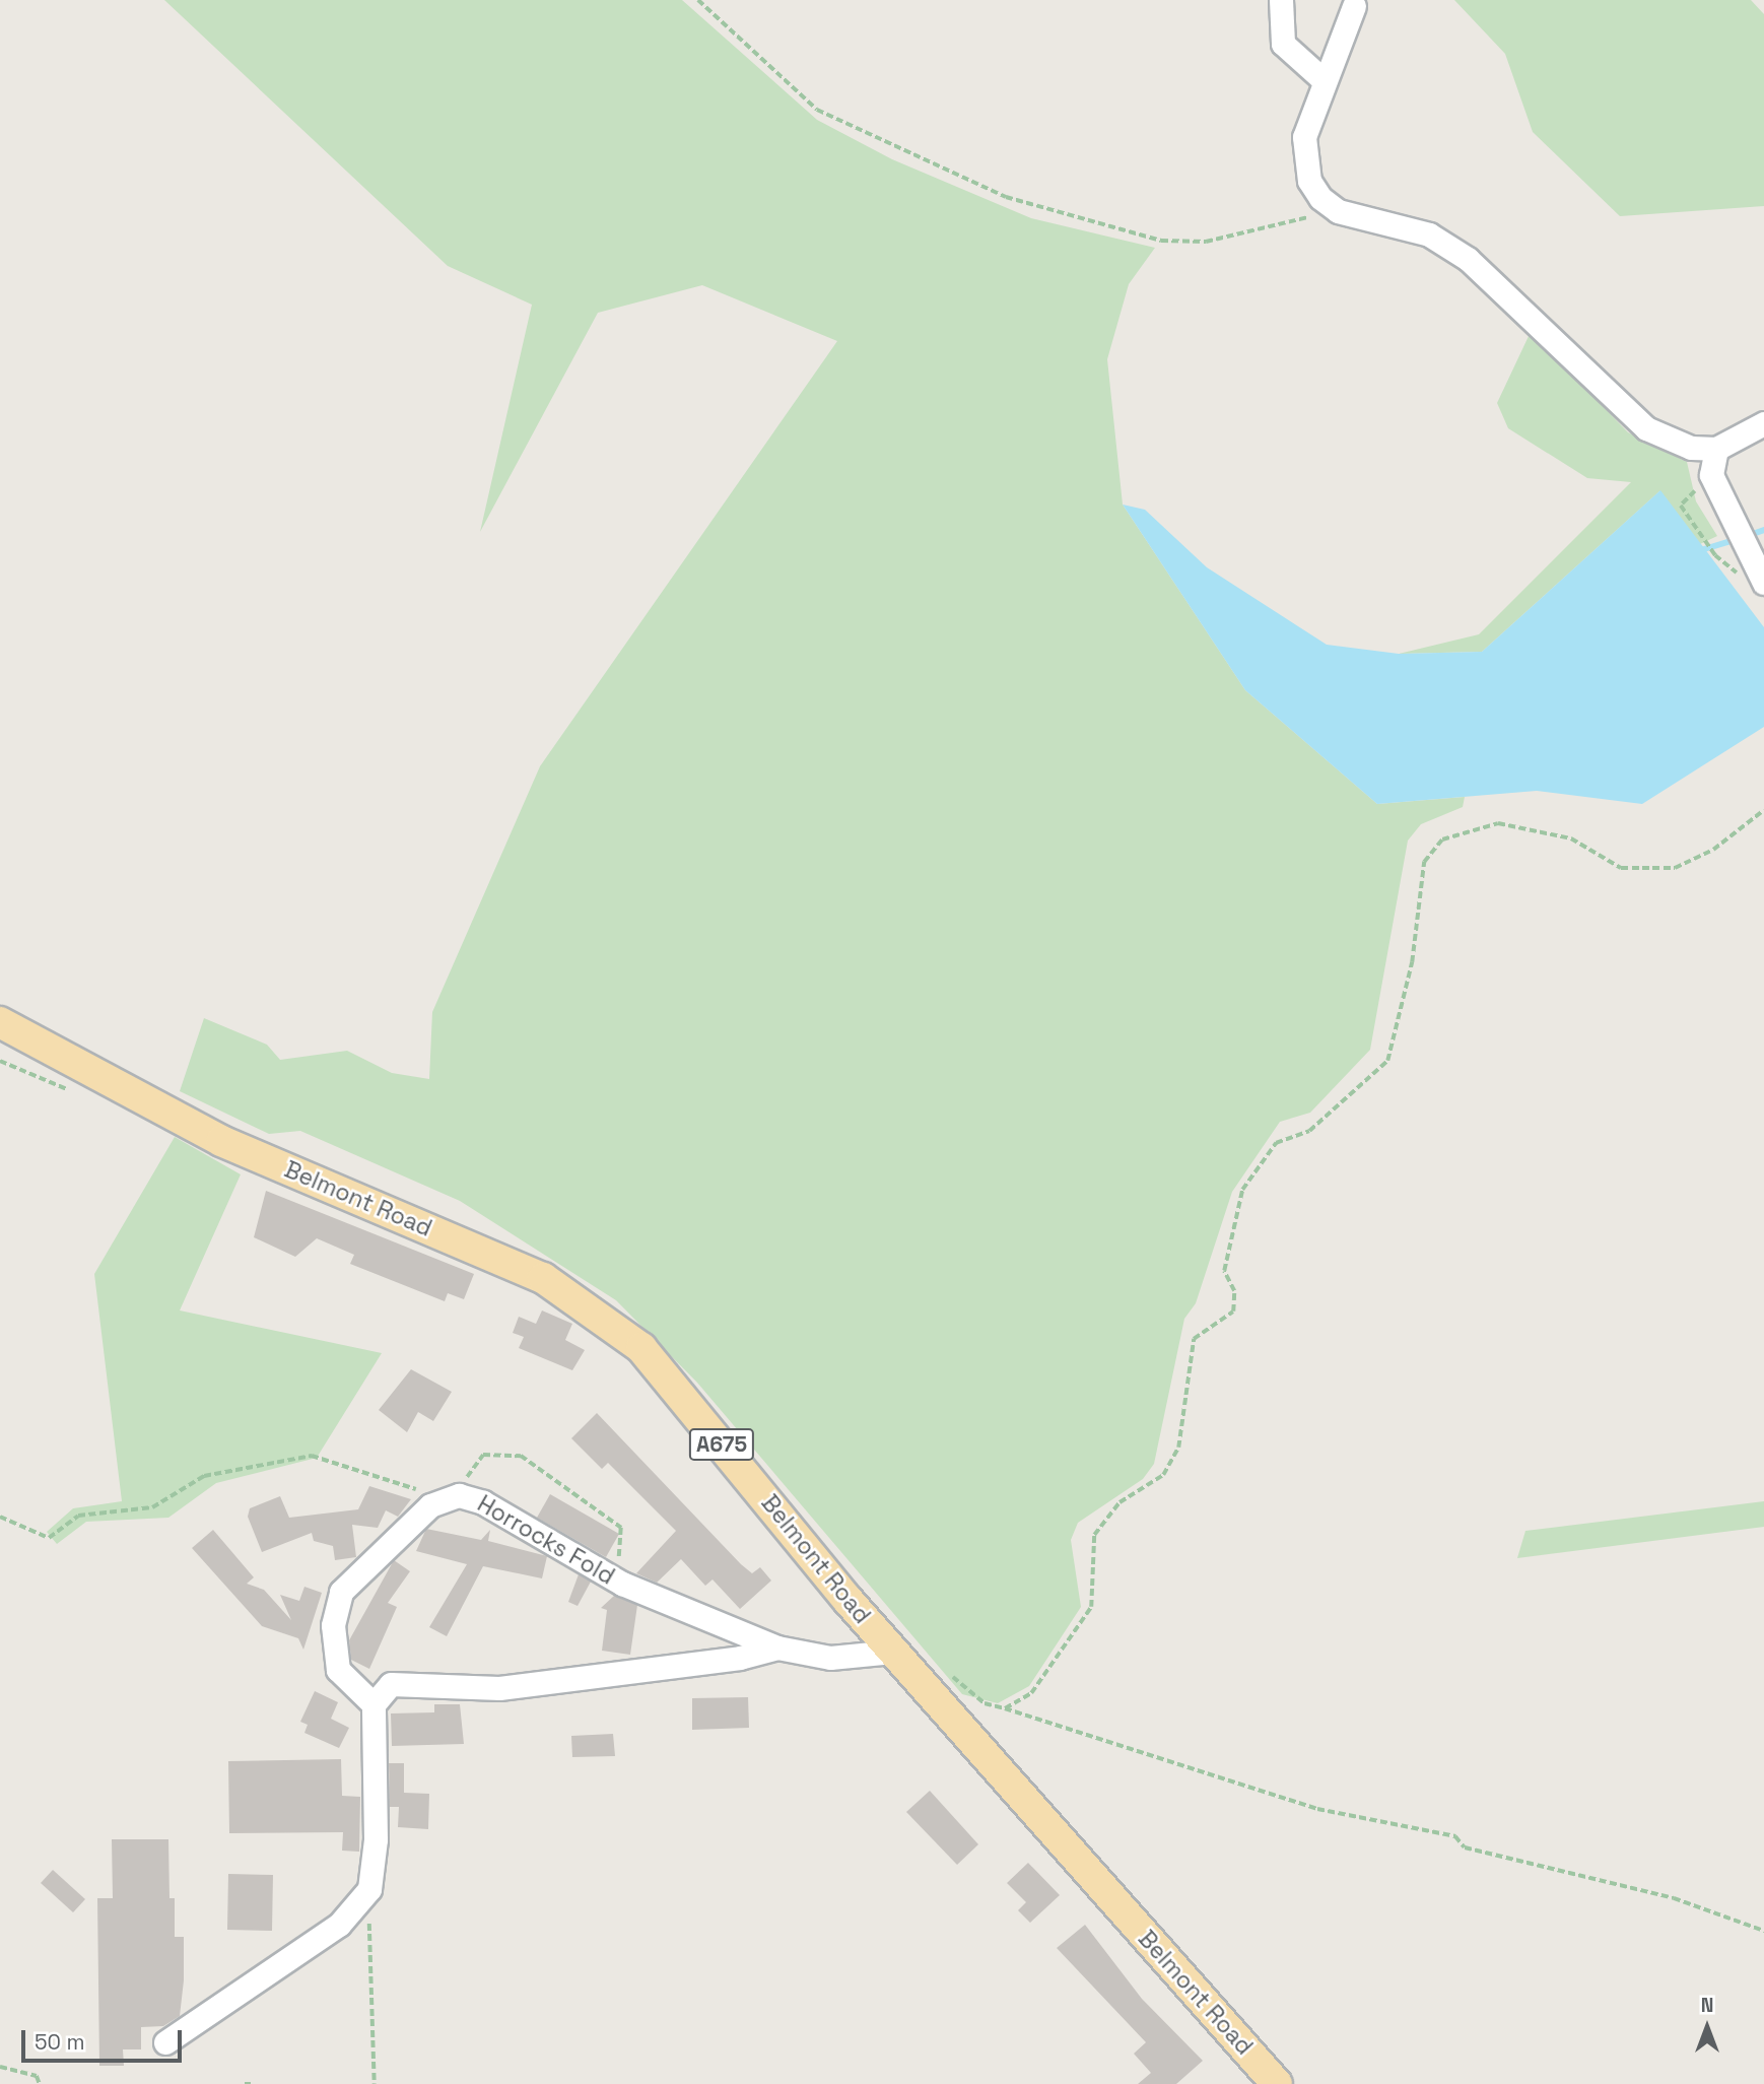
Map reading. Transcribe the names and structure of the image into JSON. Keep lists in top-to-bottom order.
{
  "streets": {
    "main road": ["Belmont Road", "A675"],
    "street": ["Horrocks Fold"]
  },
  "crossings": [
    ["Belmont Road", "Horrocks Fold"]
  ],
  "scale_bar": "50 m",
  "north": "top"
}
